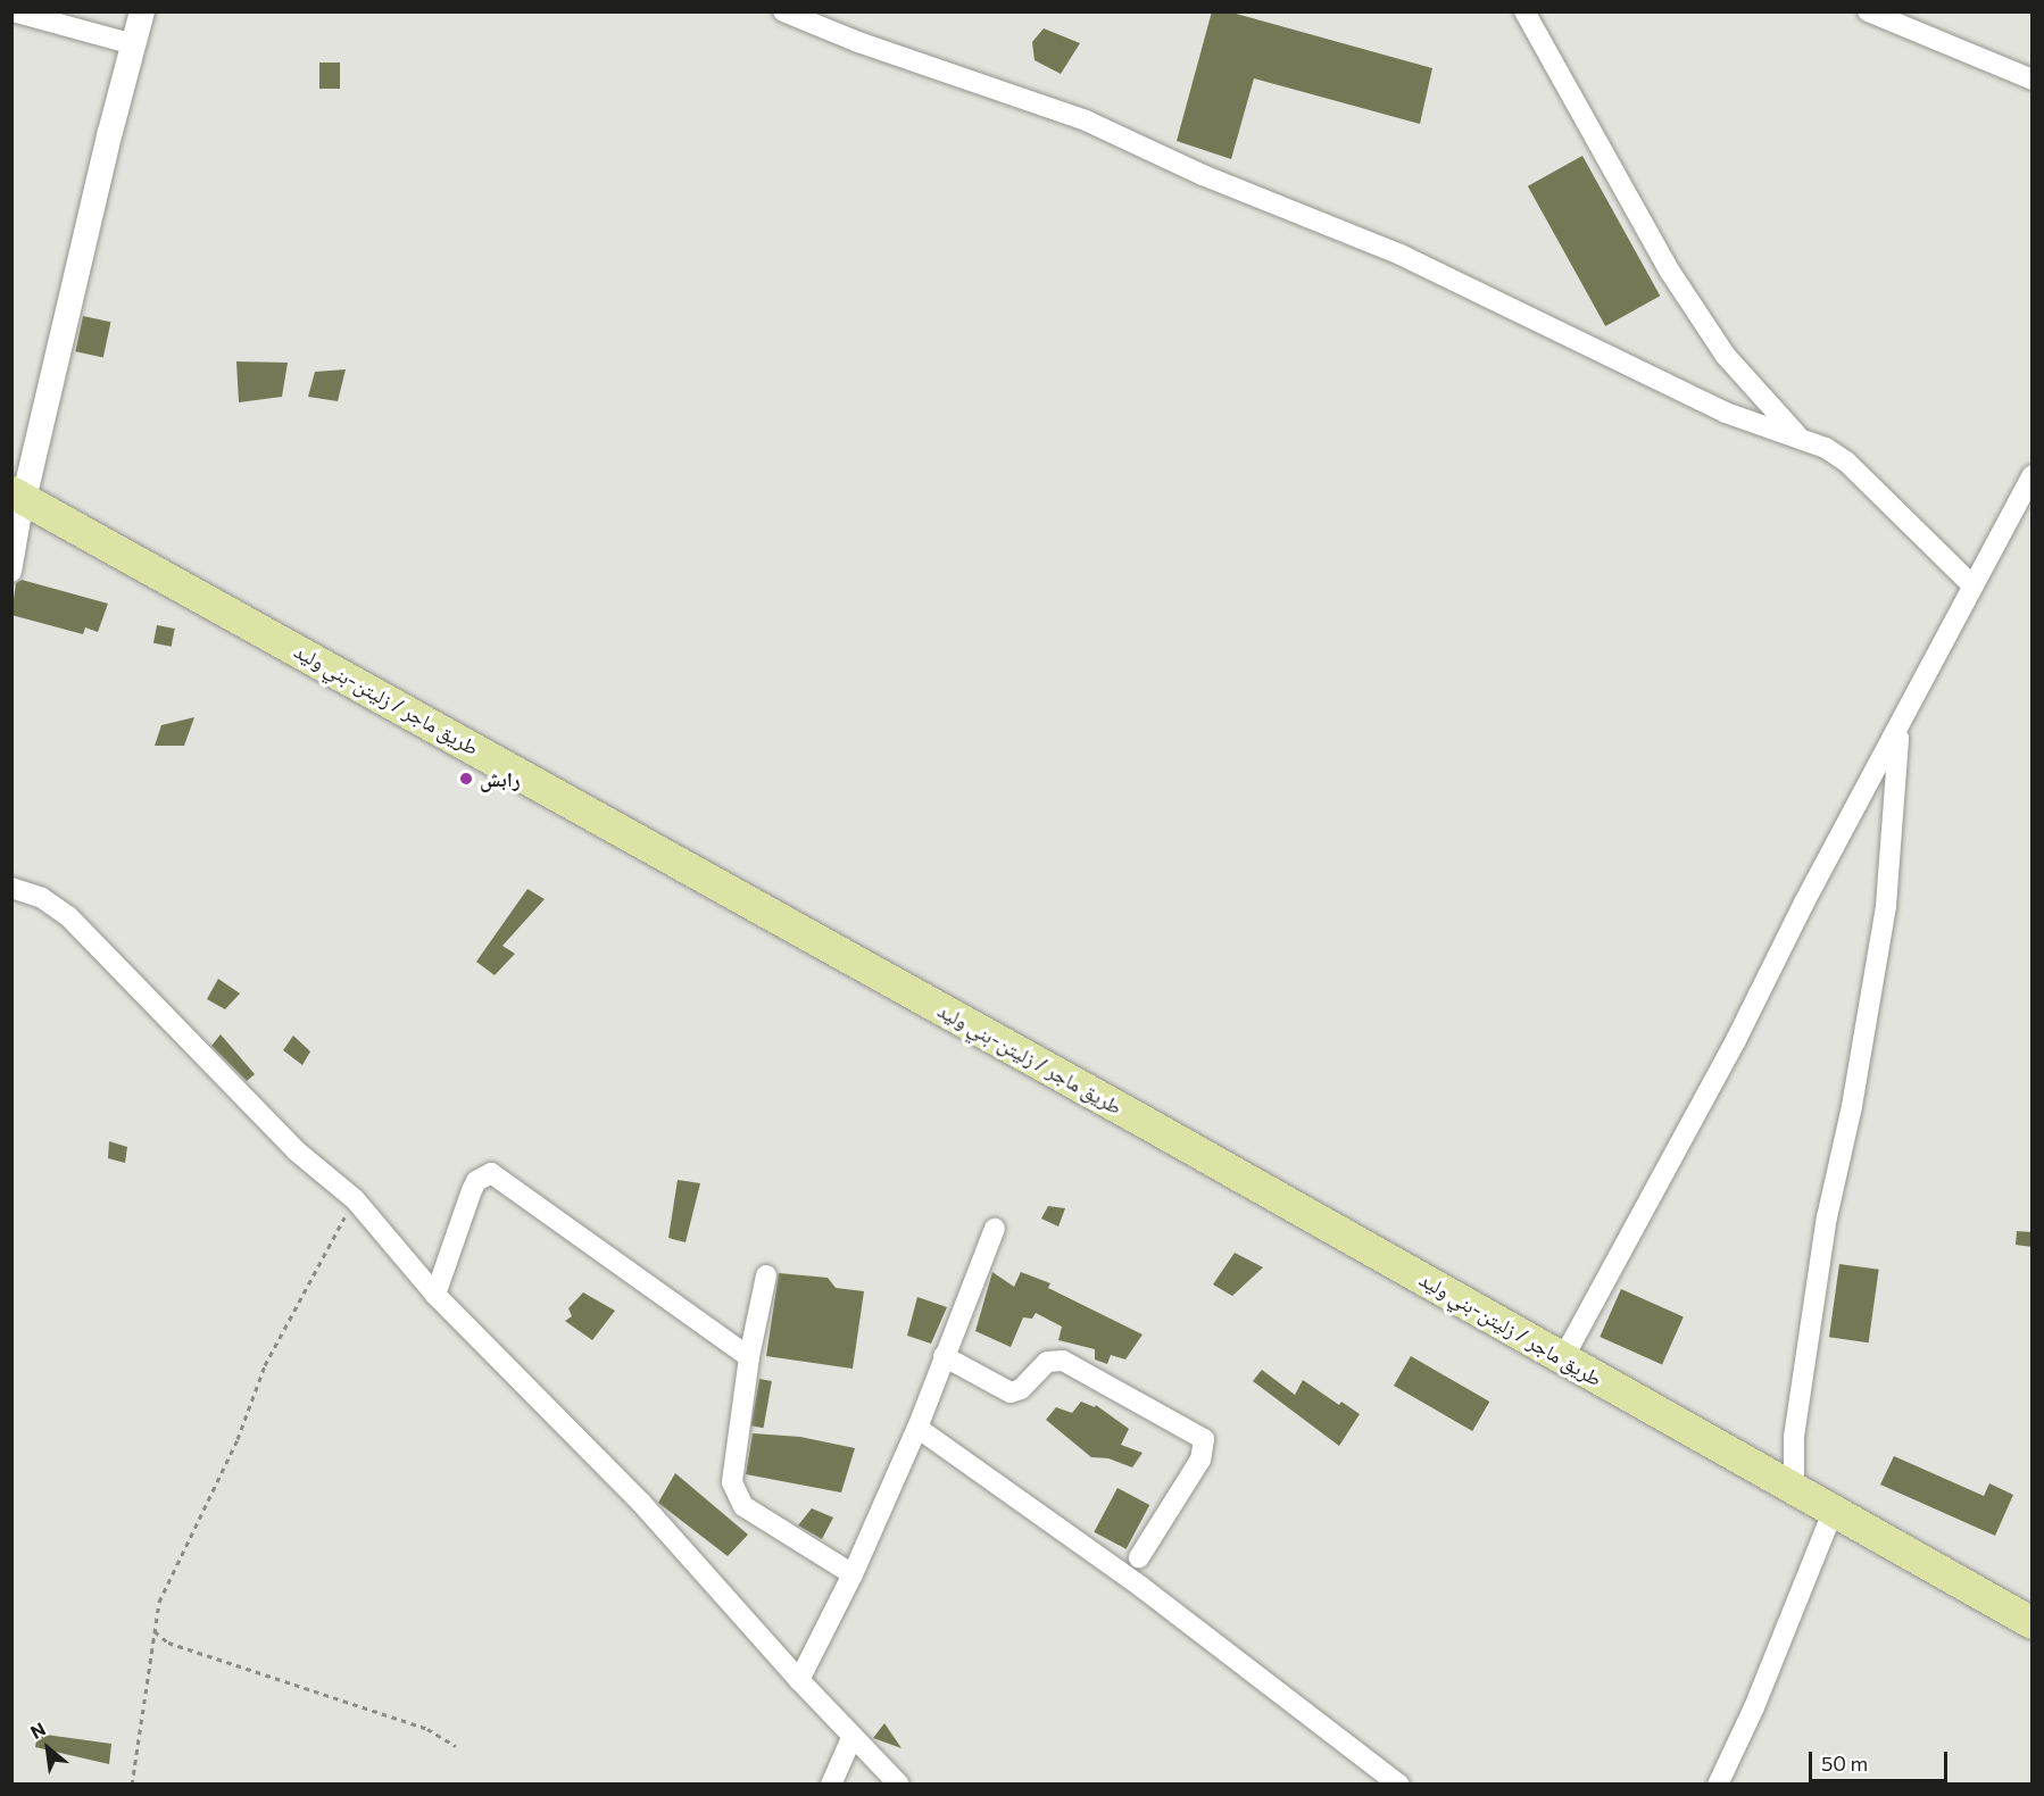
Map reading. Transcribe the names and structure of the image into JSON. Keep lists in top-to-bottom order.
{
  "streets": {
    "highway": ["طريق ماجر / زليتن-بني وليد"]
  },
  "places": ["رابش"],
  "scale_bar": "50 m",
  "north": "top left"
}
